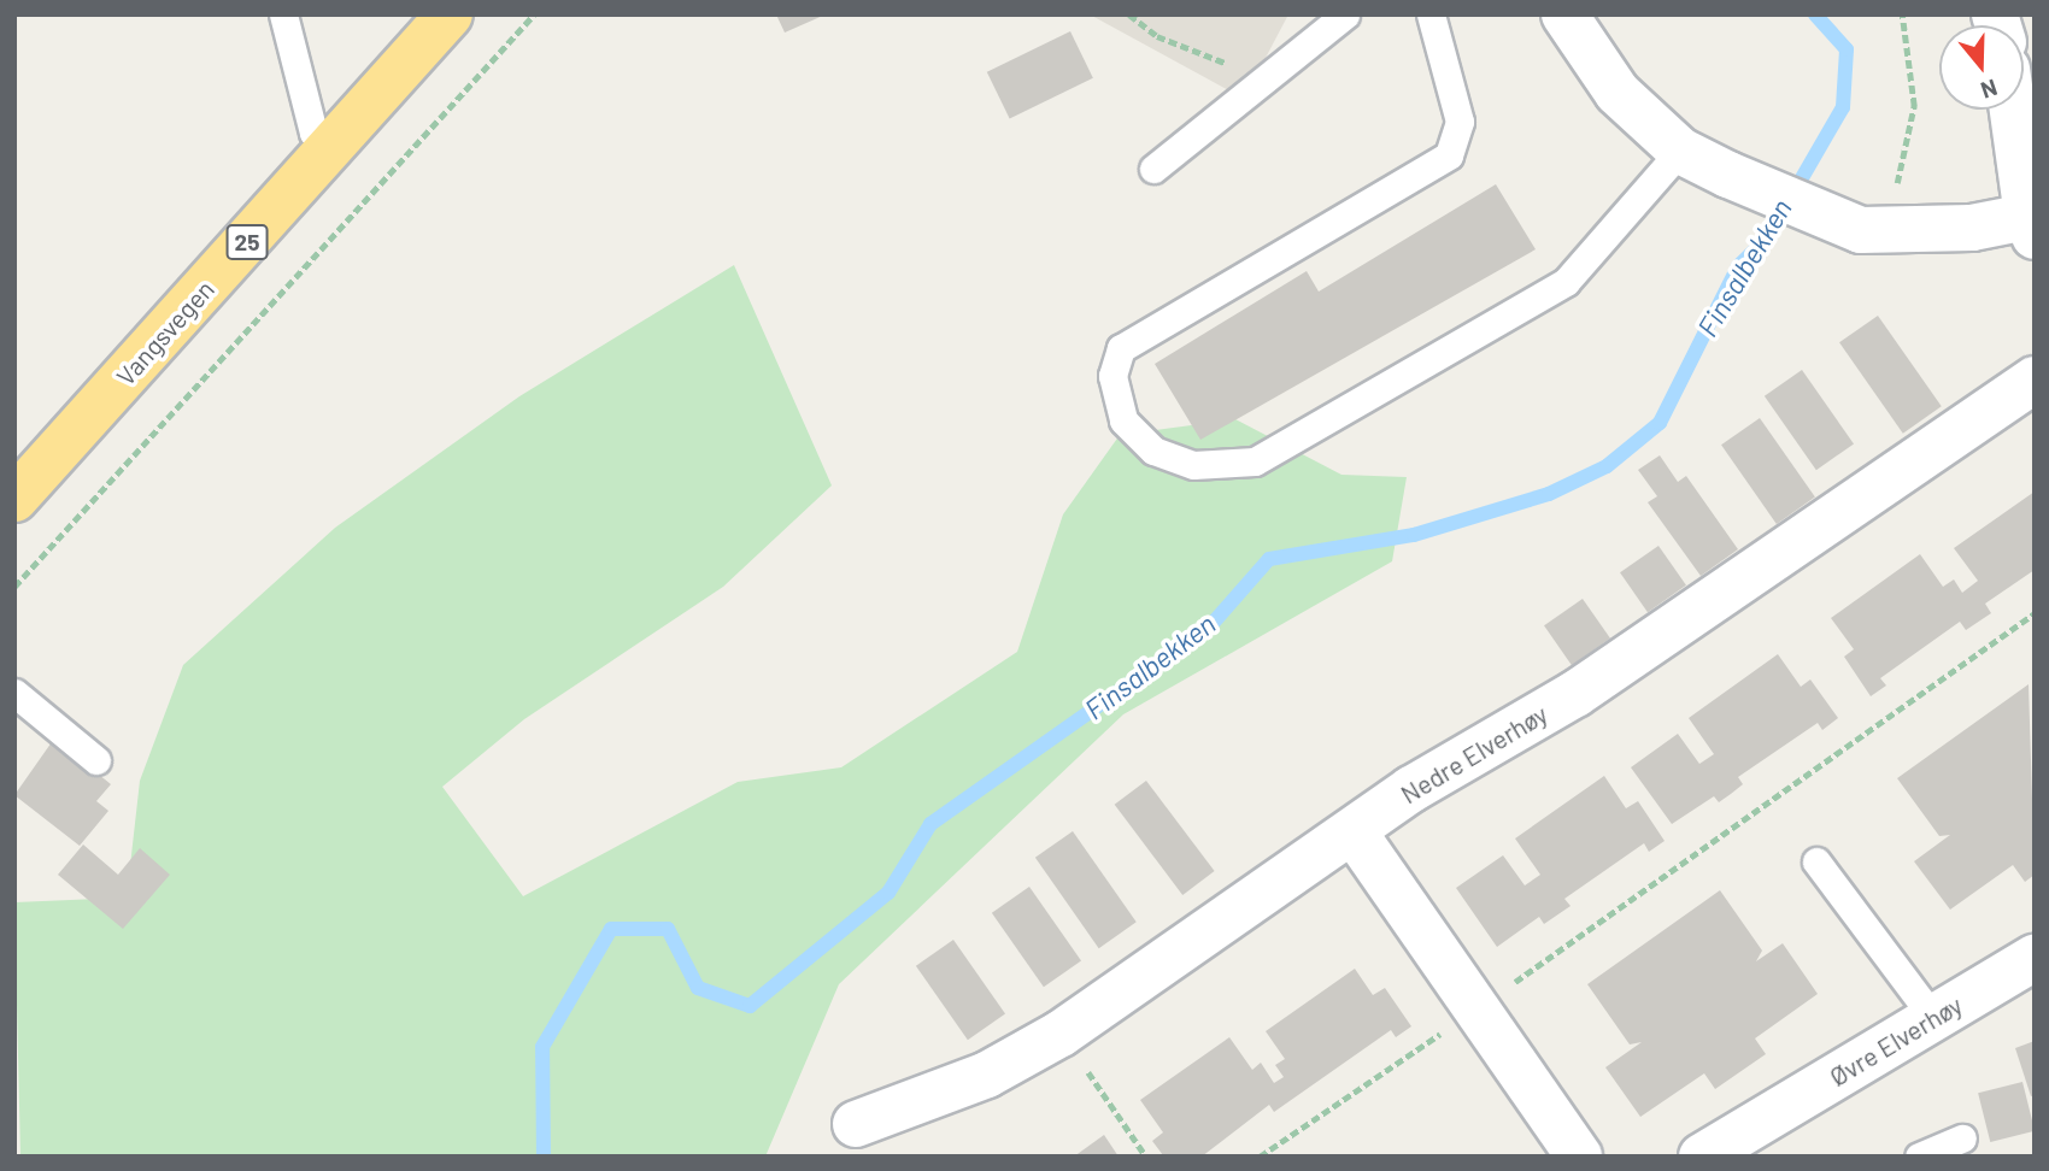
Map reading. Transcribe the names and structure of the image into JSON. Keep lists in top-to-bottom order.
{
  "streets": {
    "highway": ["25", "Vangsvegen"],
    "street": ["Nedre Elverhøy", "Øvre Elverhøy"]
  },
  "water": ["Finsalbekken"],
  "north": "bottom"
}
